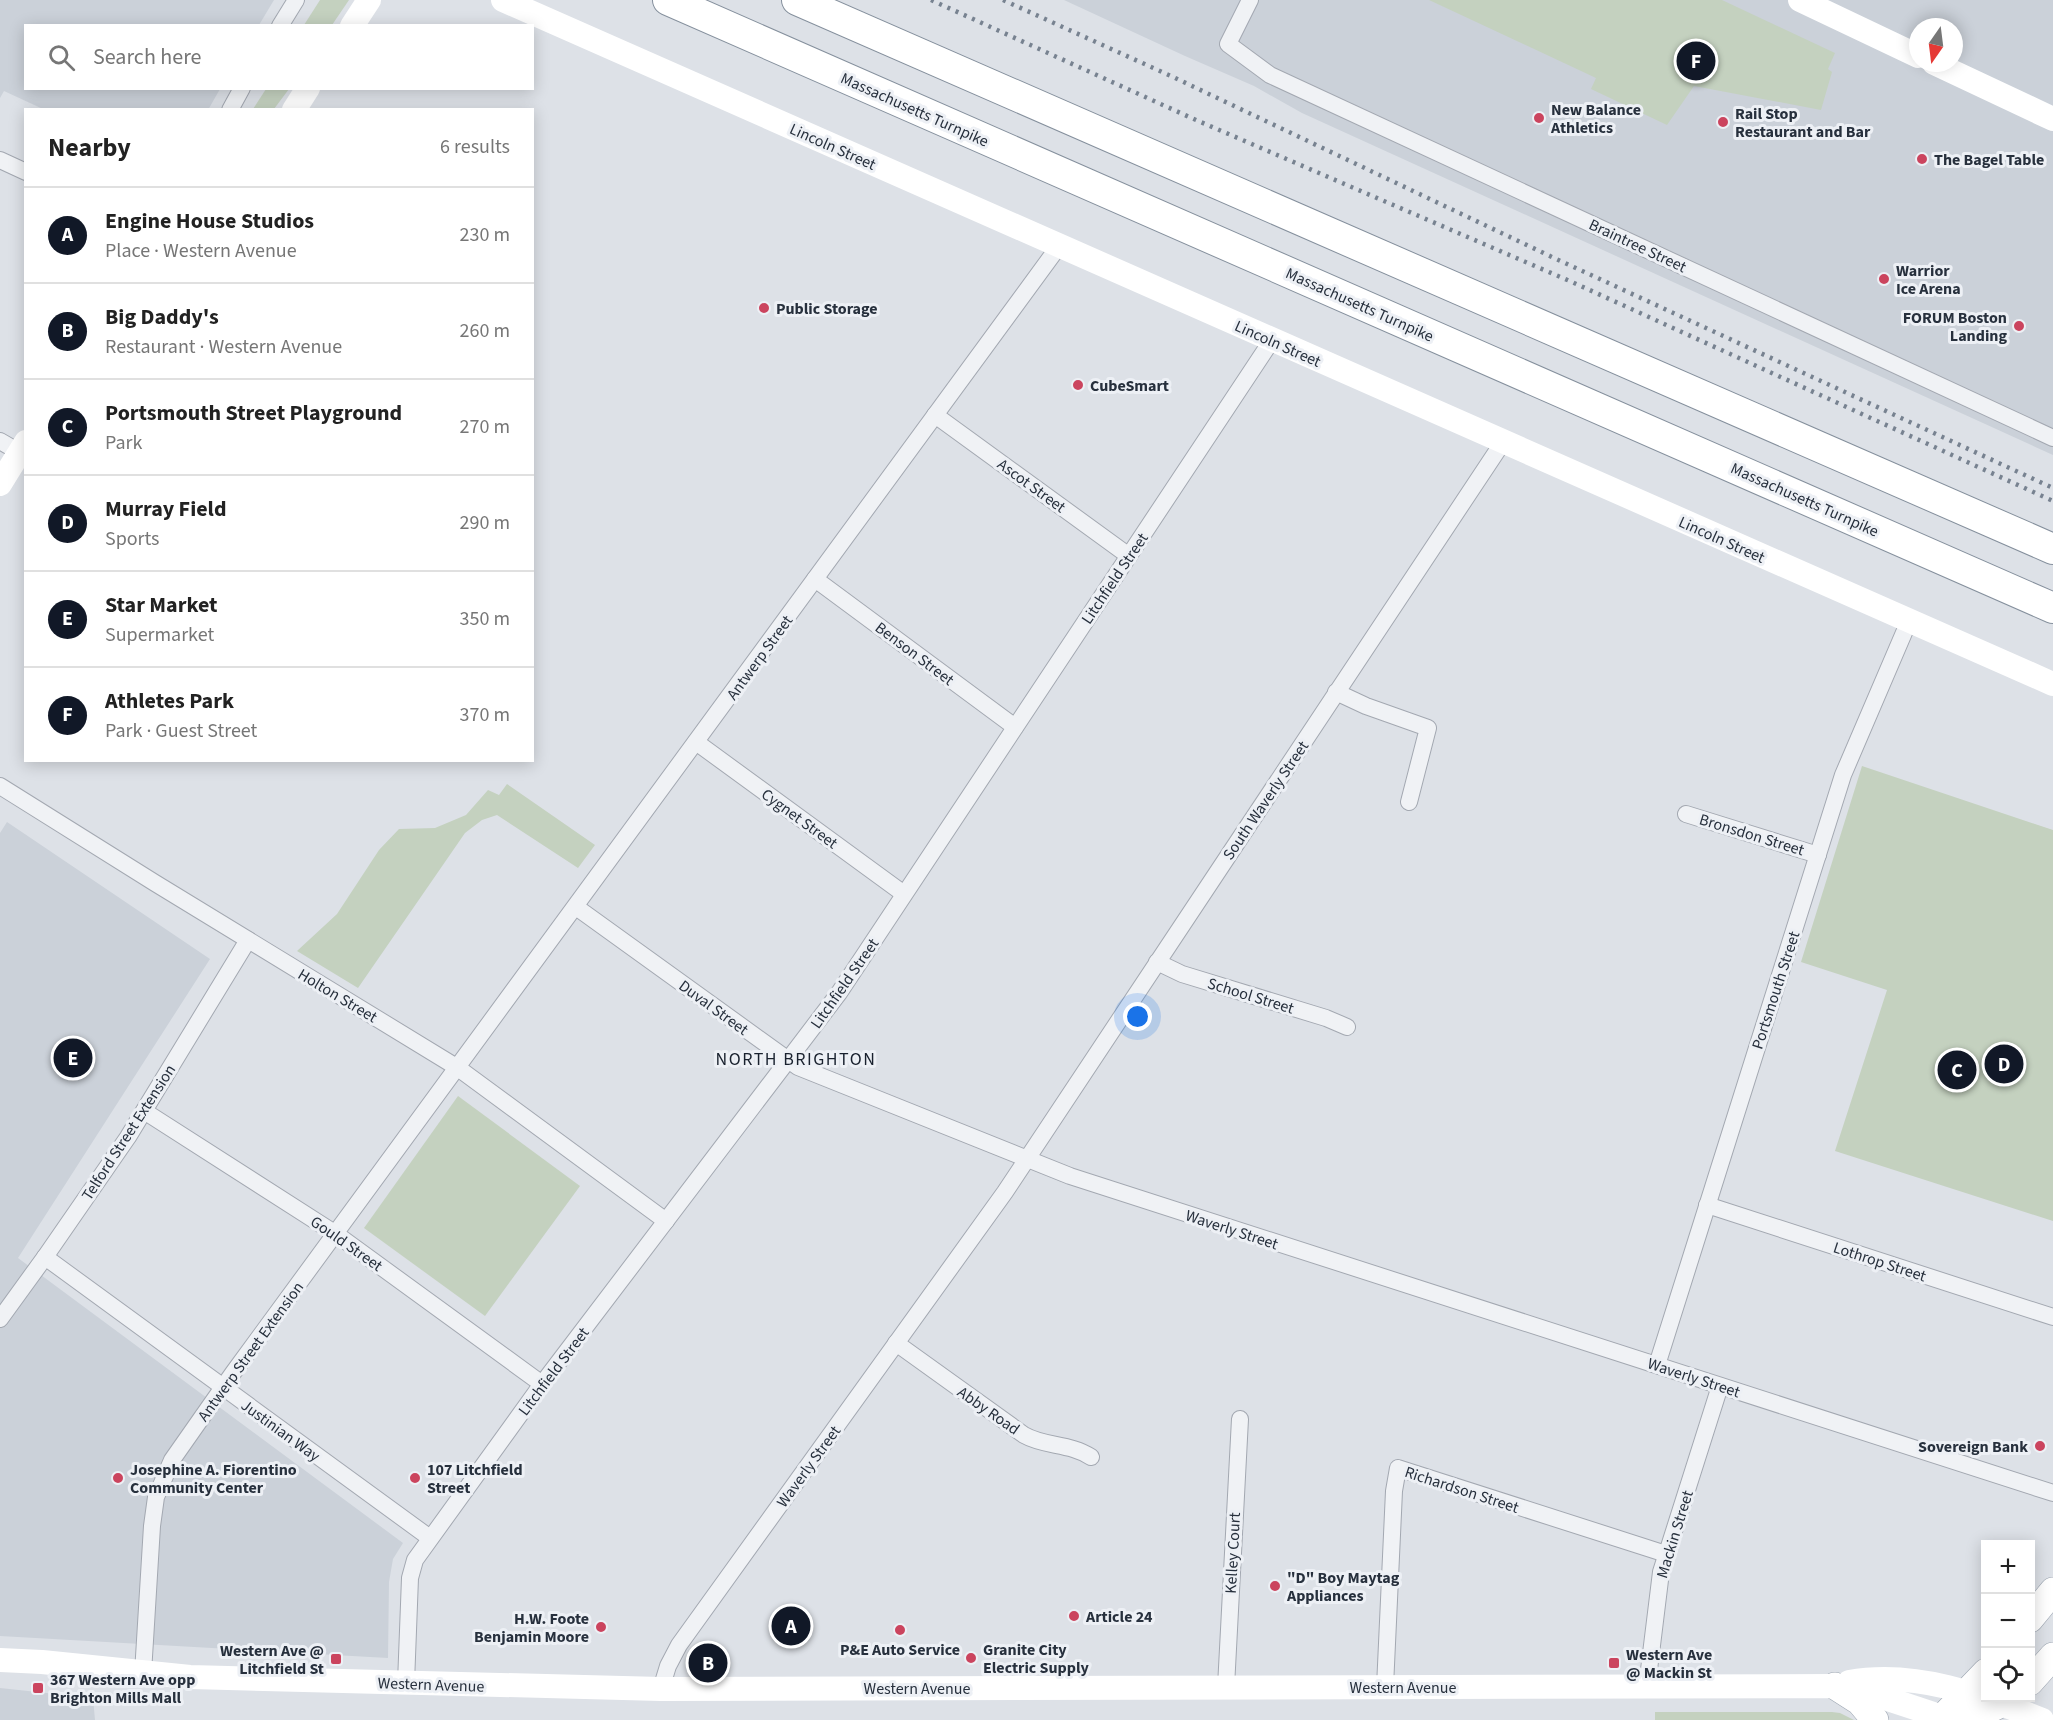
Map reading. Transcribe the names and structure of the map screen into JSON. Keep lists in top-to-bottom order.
{
  "streets": {
    "highway": ["Massachusetts Turnpike"],
    "main road": ["Lincoln Street", "Western Avenue"],
    "street": [
      "Braintree Street",
      "Ascot Street",
      "Litchfield Street",
      "Benson Street",
      "Antwerp Street",
      "South Waverly Street",
      "Cygnet Street",
      "Bronsdon Street",
      "Portsmouth Street",
      "Holton Street",
      "School Street",
      "Duval Street",
      "Telford Street Extension",
      "Waverly Street",
      "Gould Street",
      "Lothrop Street",
      "Antwerp Street Extension",
      "Abby Road",
      "Justinian Way",
      "Richardson Street",
      "Mackin Street",
      "Kelley Court"
    ]
  },
  "crossings": [
    ["Lincoln Street", "Litchfield Street"],
    ["Lincoln Street", "Antwerp Street"],
    ["Lincoln Street", "South Waverly Street"],
    ["Lincoln Street", "Portsmouth Street"],
    ["Ascot Street", "Litchfield Street"],
    ["Ascot Street", "Antwerp Street"],
    ["Litchfield Street", "Benson Street"],
    ["Litchfield Street", "Cygnet Street"],
    ["Litchfield Street", "Holton Street"],
    ["Litchfield Street", "Duval Street"],
    ["Litchfield Street", "Gould Street"],
    ["Litchfield Street", "Justinian Way"],
    ["Litchfield Street", "Western Avenue"],
    ["Benson Street", "Antwerp Street"],
    ["Antwerp Street", "Cygnet Street"],
    ["Antwerp Street", "Holton Street"],
    ["Antwerp Street", "Duval Street"],
    ["Antwerp Street", "Antwerp Street Extension"],
    ["South Waverly Street", "School Street"],
    ["South Waverly Street", "Duval Street"],
    ["South Waverly Street", "Waverly Street"],
    ["Bronsdon Street", "Portsmouth Street"],
    ["Portsmouth Street", "Waverly Street"],
    ["Portsmouth Street", "Lothrop Street"],
    ["Holton Street", "Telford Street Extension"],
    ["Holton Street", "Antwerp Street Extension"],
    ["Duval Street", "Waverly Street"],
    ["Telford Street Extension", "Gould Street"],
    ["Telford Street Extension", "Justinian Way"],
    ["Waverly Street", "Abby Road"],
    ["Waverly Street", "Mackin Street"],
    ["Waverly Street", "Western Avenue"],
    ["Gould Street", "Antwerp Street Extension"],
    ["Antwerp Street Extension", "Justinian Way"],
    ["Antwerp Street Extension", "Western Avenue"],
    ["Richardson Street", "Mackin Street"],
    ["Richardson Street", "Western Avenue"],
    ["Mackin Street", "Western Avenue"],
    ["Kelley Court", "Western Avenue"]
  ],
  "districts": ["NORTH BRIGHTON"],
  "places": {
    "other": [
      "New Balance Athletics",
      "Rail Stop Restaurant and Bar",
      "The Bagel Table",
      "Warrior Ice Arena",
      "Public Storage",
      "FORUM Boston Landing",
      "CubeSmart",
      "Sovereign Bank",
      "Josephine A. Fiorentino Community Center",
      "107 Litchfield Street",
      "\"D\" Boy Maytag Appliances",
      "Article 24",
      "H.W. Foote Benjamin Moore",
      "P&E Auto Service",
      "Granite City Electric Supply"
    ],
    "transit": ["Western Ave @ Litchfield St", "Western Ave @ Mackin St", "367 Western Ave opp Brighton Mills Mall"]
  },
  "north": "bottom",
  "page": {
    "search": "Search here",
    "pins": [
      "F",
      "E",
      "D",
      "C",
      "A",
      "B"
    ],
    "heading": ["Nearby", "6 results"],
    "list": [
      {
        "mark": "A",
        "name": "Engine House Studios",
        "note": "Place · Western Avenue",
        "value": "230 m"
      },
      {
        "mark": "B",
        "name": "Big Daddy's",
        "note": "Restaurant · Western Avenue",
        "value": "260 m"
      },
      {
        "mark": "C",
        "name": "Portsmouth Street Playground",
        "note": "Park",
        "value": "270 m"
      },
      {
        "mark": "D",
        "name": "Murray Field",
        "note": "Sports",
        "value": "290 m"
      },
      {
        "mark": "E",
        "name": "Star Market",
        "note": "Supermarket",
        "value": "350 m"
      },
      {
        "mark": "F",
        "name": "Athletes Park",
        "note": "Park · Guest Street",
        "value": "370 m"
      }
    ],
    "map_buttons": ["+", "−"]
  }
}
